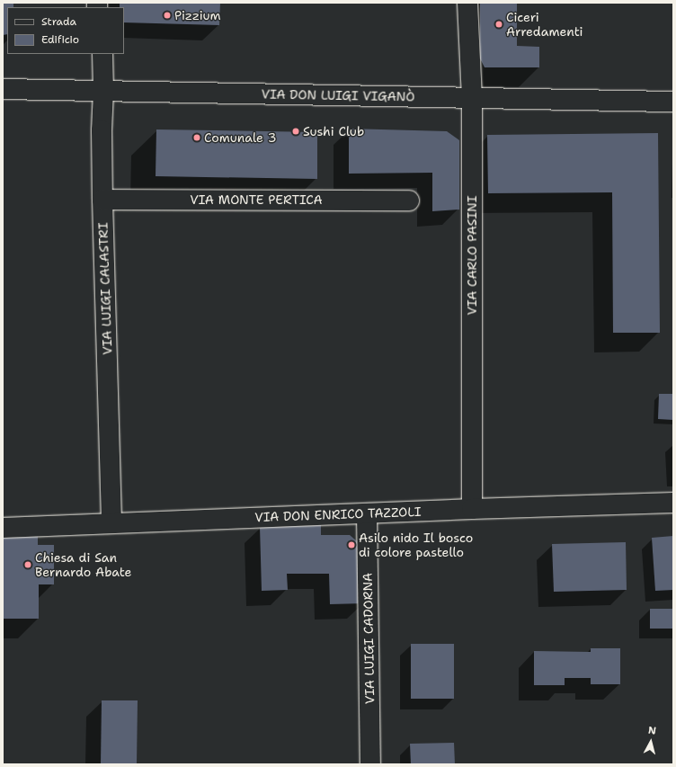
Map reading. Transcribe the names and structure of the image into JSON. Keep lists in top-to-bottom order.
{
  "streets": {
    "street": [
      "VIA DON LUIGI VIGANÒ",
      "VIA MONTE PERTICA",
      "VIA CARLO PASINI",
      "VIA LUIGI CALASTRI",
      "VIA DON ENRICO TAZZOLI",
      "VIA LUIGI CADORNA"
    ]
  },
  "crossings": [
    ["VIA DON LUIGI VIGANÒ", "VIA CARLO PASINI"],
    ["VIA DON LUIGI VIGANÒ", "VIA LUIGI CALASTRI"],
    ["VIA MONTE PERTICA", "VIA LUIGI CALASTRI"],
    ["VIA CARLO PASINI", "VIA DON ENRICO TAZZOLI"],
    ["VIA LUIGI CALASTRI", "VIA DON ENRICO TAZZOLI"],
    ["VIA DON ENRICO TAZZOLI", "VIA LUIGI CADORNA"]
  ],
  "places": [
    "Pizzium",
    "Ciceri Arredamenti",
    "Sushi Club",
    "Comunale 3",
    "Asilo nido Il bosco di colore pastello",
    "Chiesa di San Bernardo Abate"
  ],
  "legend": ["Strada", "Edificio"],
  "north": "top"
}
